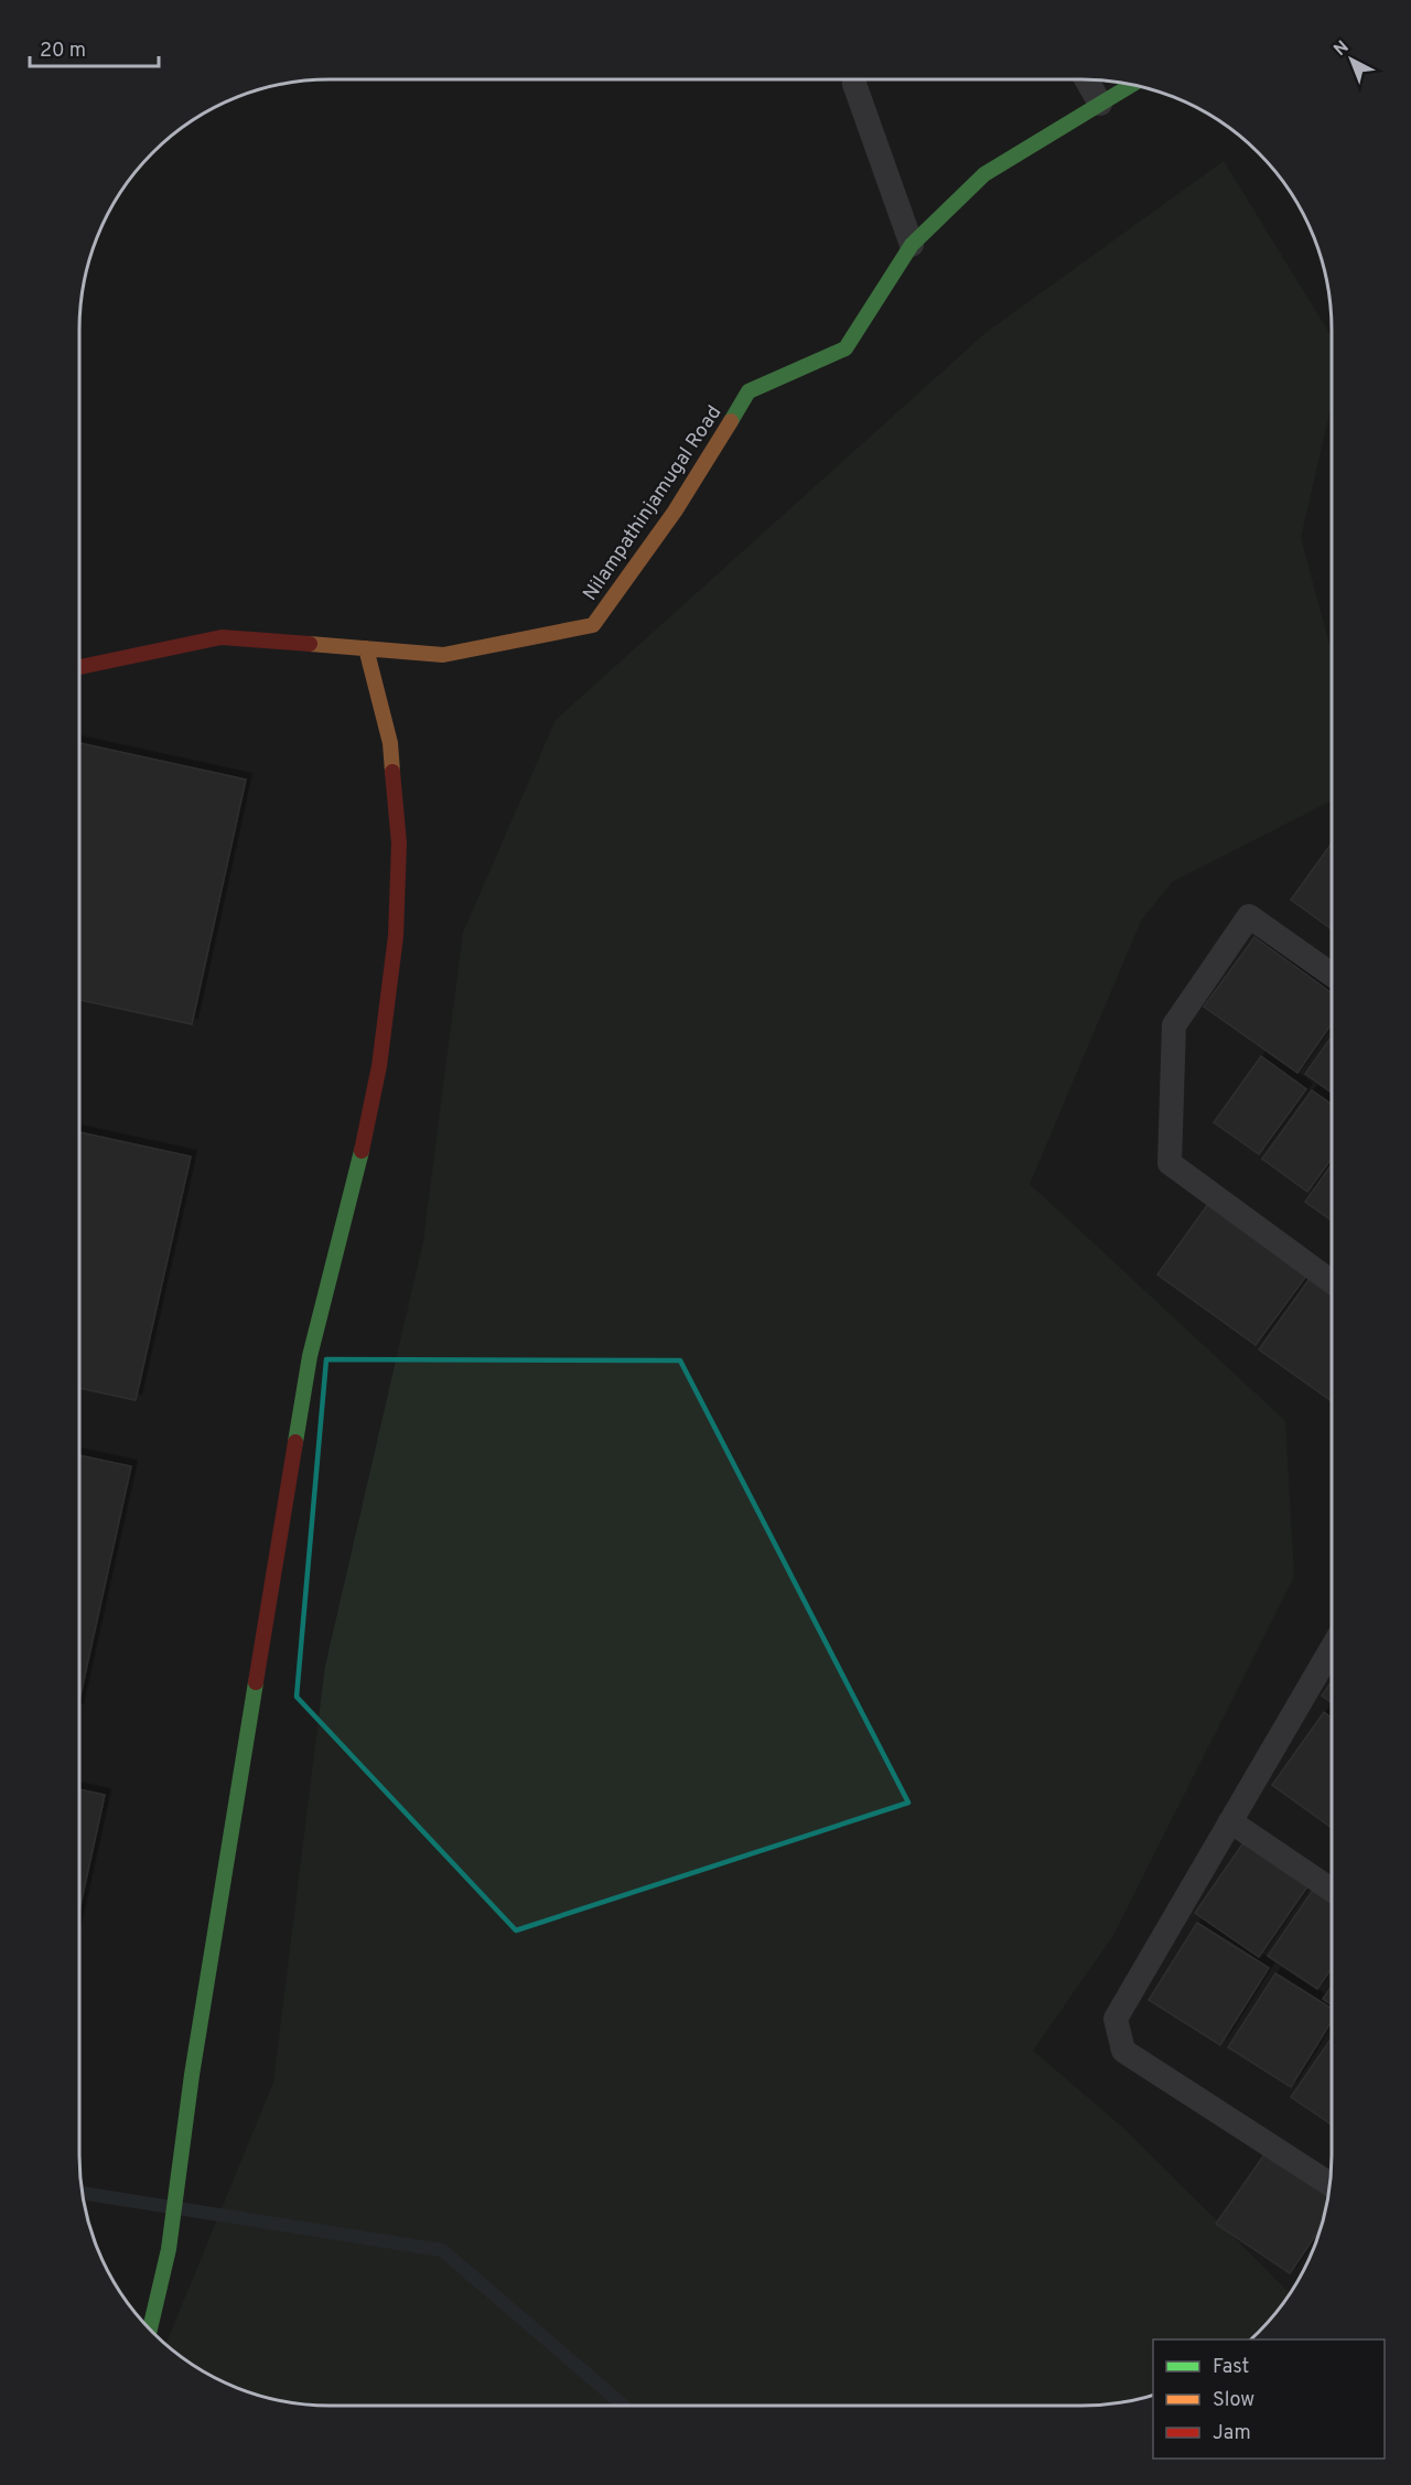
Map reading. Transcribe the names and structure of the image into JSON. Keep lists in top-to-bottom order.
{
  "streets": {
    "street": ["Nilampathinjamugal Road"]
  },
  "legend": ["Fast", "Slow", "Jam"],
  "scale_bar": "20 m",
  "north": "top left"
}
